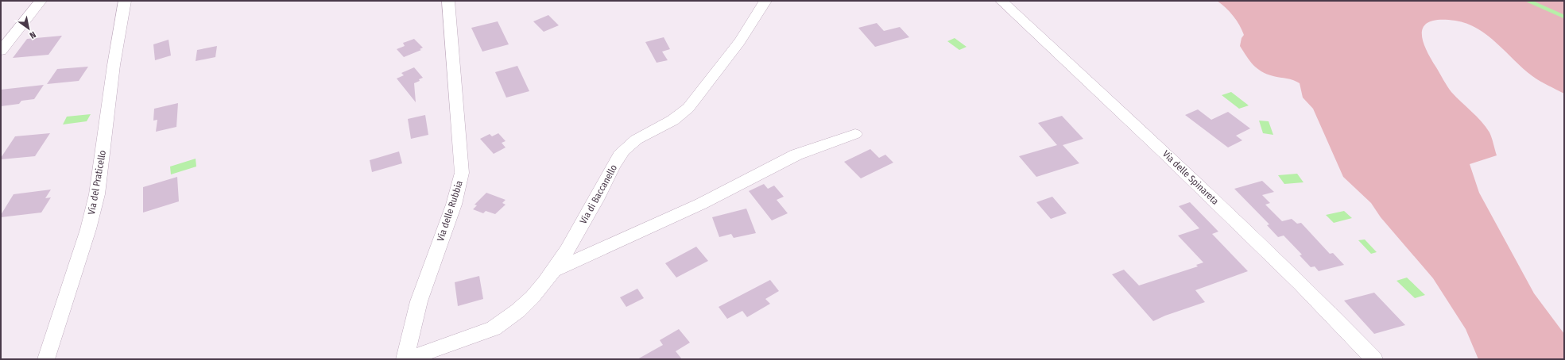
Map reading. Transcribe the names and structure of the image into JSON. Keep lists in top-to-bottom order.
{
  "streets": {
    "street": [
      "Via delle Spinareta",
      "Via del Praticello",
      "Via di Baccanello",
      "Via delle Rubbia"
    ]
  },
  "north": "bottom right"
}
